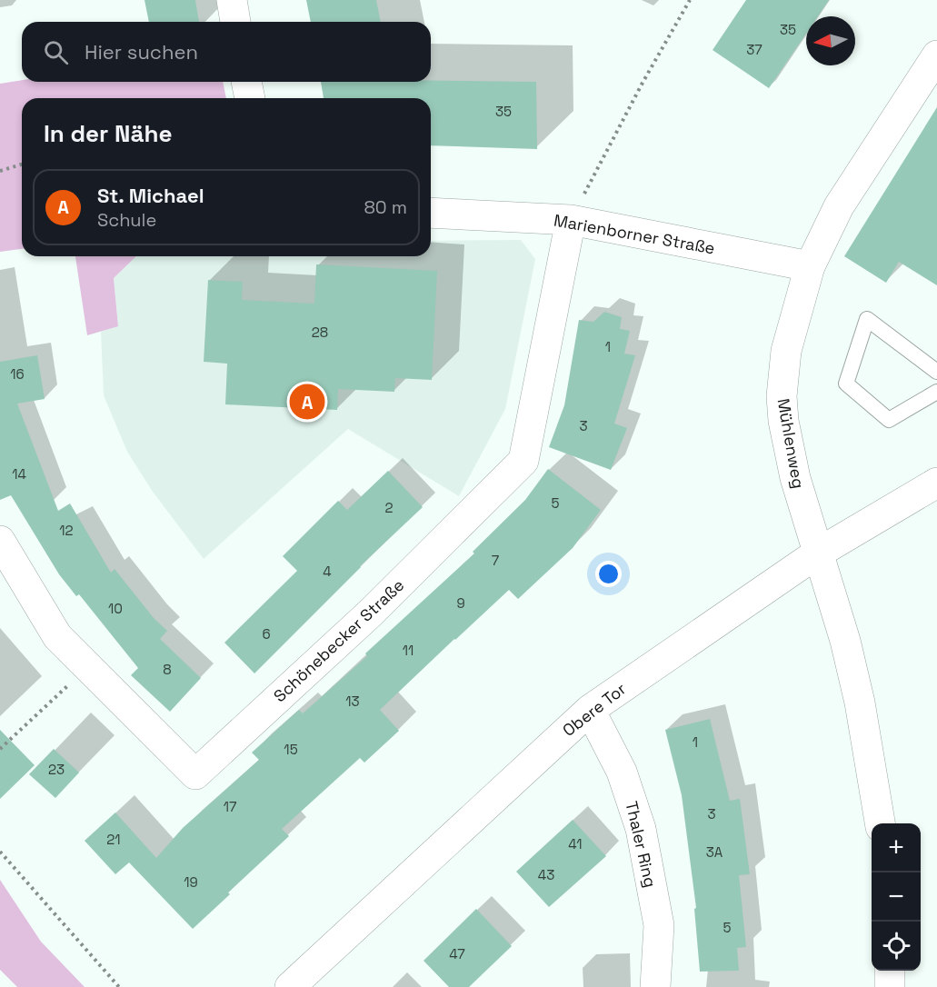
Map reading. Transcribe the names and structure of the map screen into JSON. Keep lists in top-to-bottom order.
{
  "streets": {
    "street": [
      "Marienborner Straße",
      "Mühlenweg",
      "Schönebecker Straße",
      "Obere Tor",
      "Thaler Ring"
    ]
  },
  "crossings": [
    ["Marienborner Straße", "Mühlenweg"],
    ["Marienborner Straße", "Schönebecker Straße"],
    ["Mühlenweg", "Obere Tor"],
    ["Obere Tor", "Thaler Ring"]
  ],
  "house_numbers": [
    "35",
    "37",
    "35",
    "28",
    "1",
    "16",
    "3",
    "14",
    "5",
    "2",
    "12",
    "7",
    "4",
    "9",
    "10",
    "6",
    "11",
    "8",
    "13",
    "1",
    "15",
    "23",
    "17",
    "3",
    "21",
    "41",
    "3A",
    "43",
    "19",
    "5",
    "47"
  ],
  "north": "left",
  "page": {
    "search": "Hier suchen",
    "heading": "In der Nähe",
    "list": [
      {
        "mark": "A",
        "name": "St. Michael",
        "note": "Schule",
        "value": "80 m"
      }
    ],
    "pins": "A",
    "map_buttons": ["+", "−"]
  }
}
